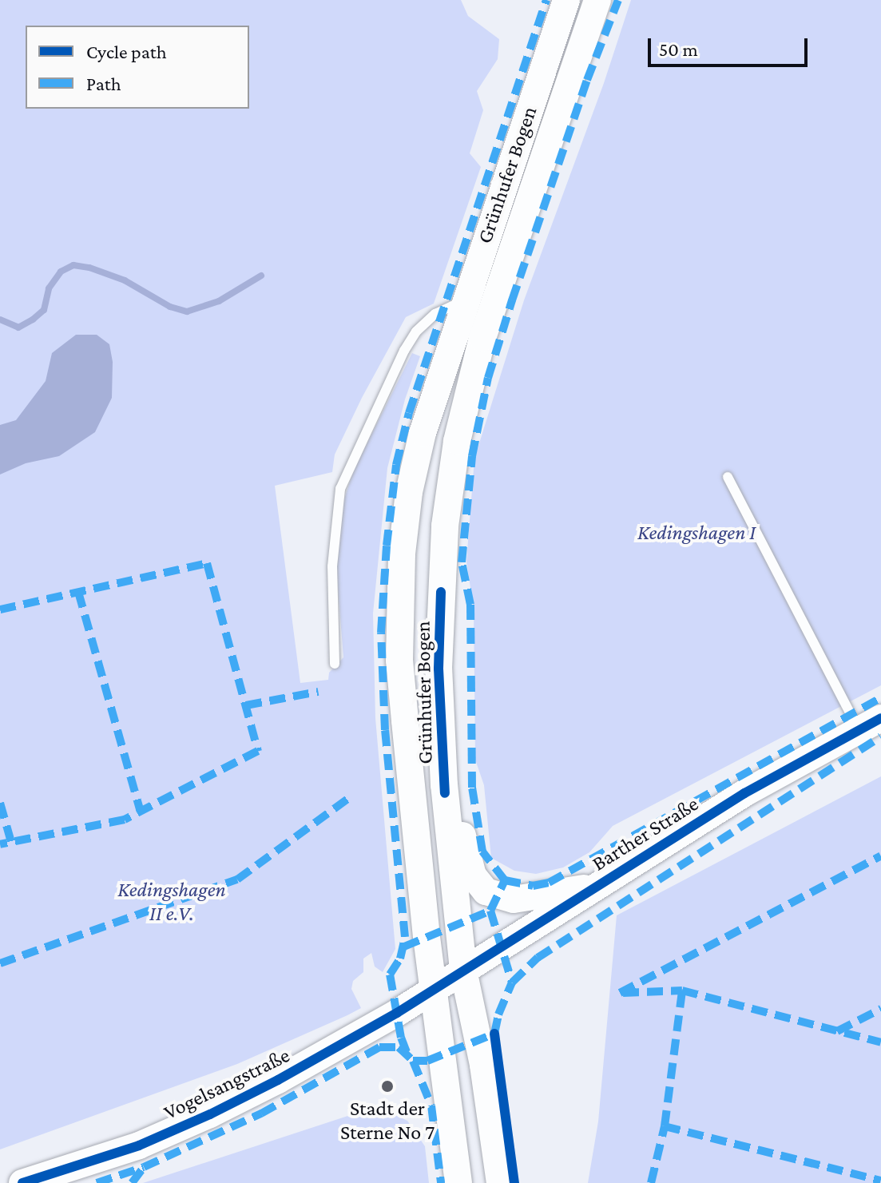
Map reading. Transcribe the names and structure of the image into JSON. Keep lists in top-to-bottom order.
{
  "streets": {
    "main road": ["Grünhufer Bogen", "Barther Straße", "Vogelsangstraße"]
  },
  "crossings": [
    ["Grünhufer Bogen", "Barther Straße"],
    ["Grünhufer Bogen", "Vogelsangstraße"],
    ["Barther Straße", "Vogelsangstraße"]
  ],
  "parks": ["Kedingshagen I", "Kedingshagen II e.V."],
  "places": ["Stadt der Sterne No 7"],
  "legend": ["Cycle path", "Path"],
  "scale_bar": "50 m"
}
